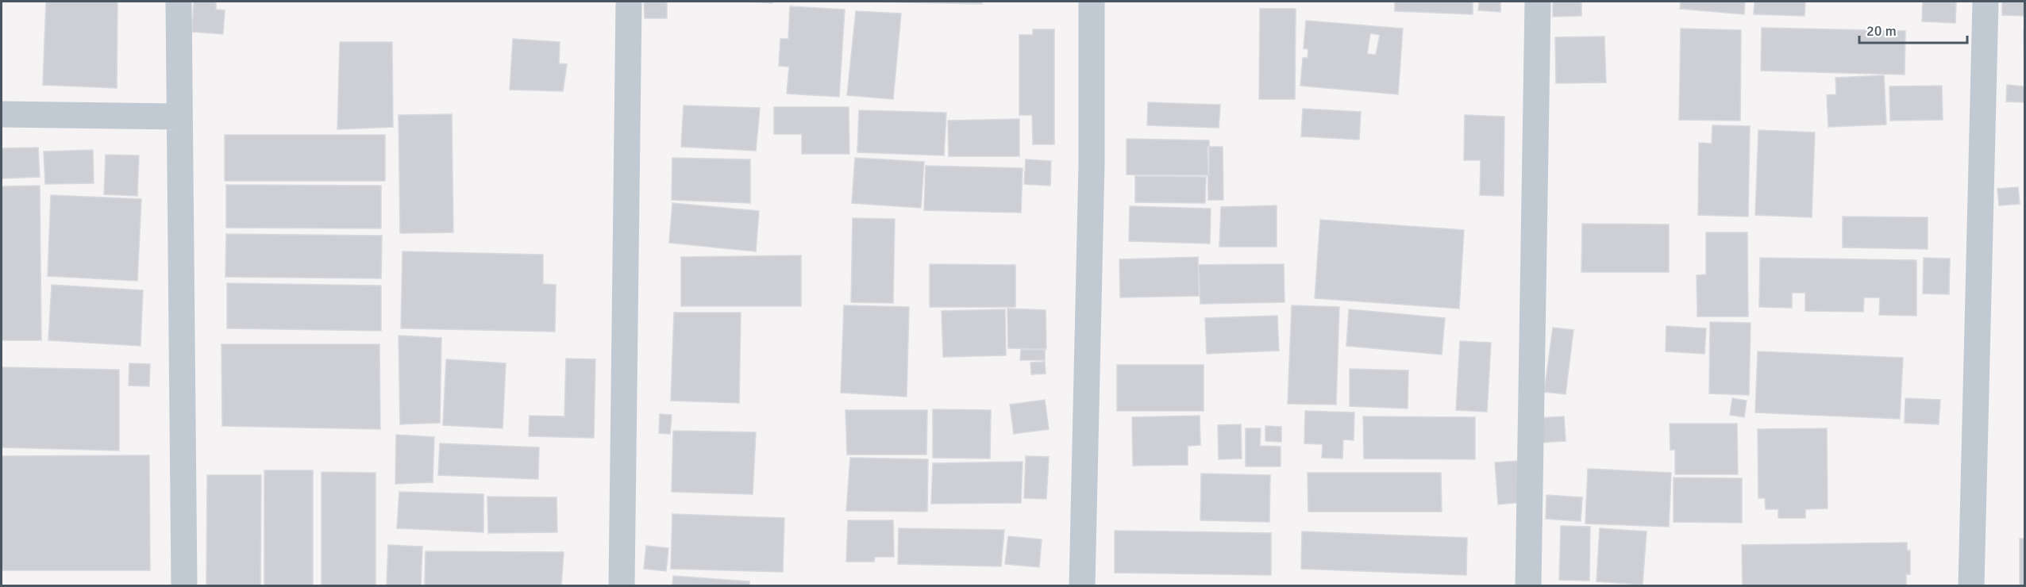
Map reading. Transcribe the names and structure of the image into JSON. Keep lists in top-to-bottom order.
{
  "scale_bar": "20 m"
}
